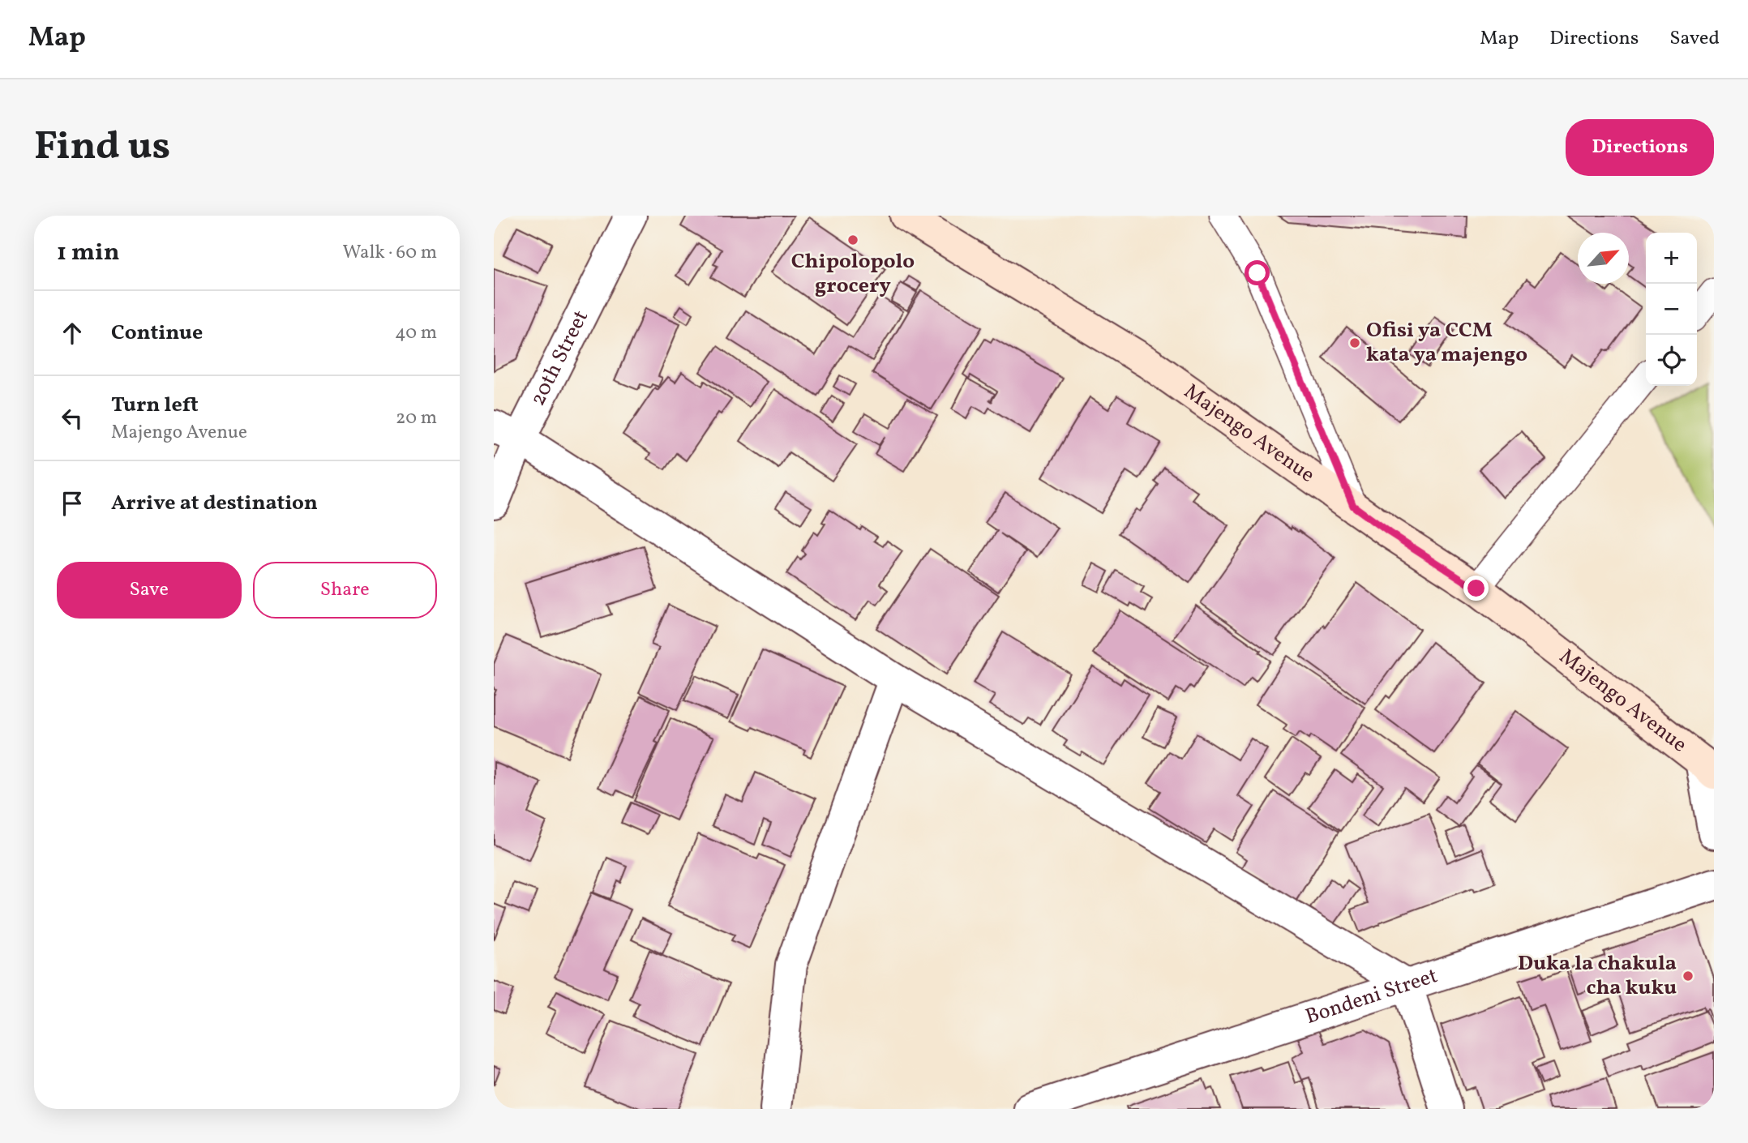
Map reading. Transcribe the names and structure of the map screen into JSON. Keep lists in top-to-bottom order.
{
  "streets": {
    "street": ["20th Street", "Majengo Avenue", "Bondeni Street"]
  },
  "places": ["Chipolopolo grocery", "Ofisi ya CCM kata ya majengo", "Duka la chakula cha kuku"],
  "north": "top right",
  "page": {
    "header": "Map",
    "nav": ["Map", "Directions", "Saved"],
    "buttons": [
      "Directions",
      ["Save", "Share"]
    ],
    "title": "Find us",
    "heading": ["1 min", "Walk · 60 m"],
    "map_buttons": ["+", "−"],
    "list": [
      ["Continue", "40 m"],
      ["Turn left", "Majengo Avenue", "20 m"],
      "Arrive at destination"
    ]
  }
}
